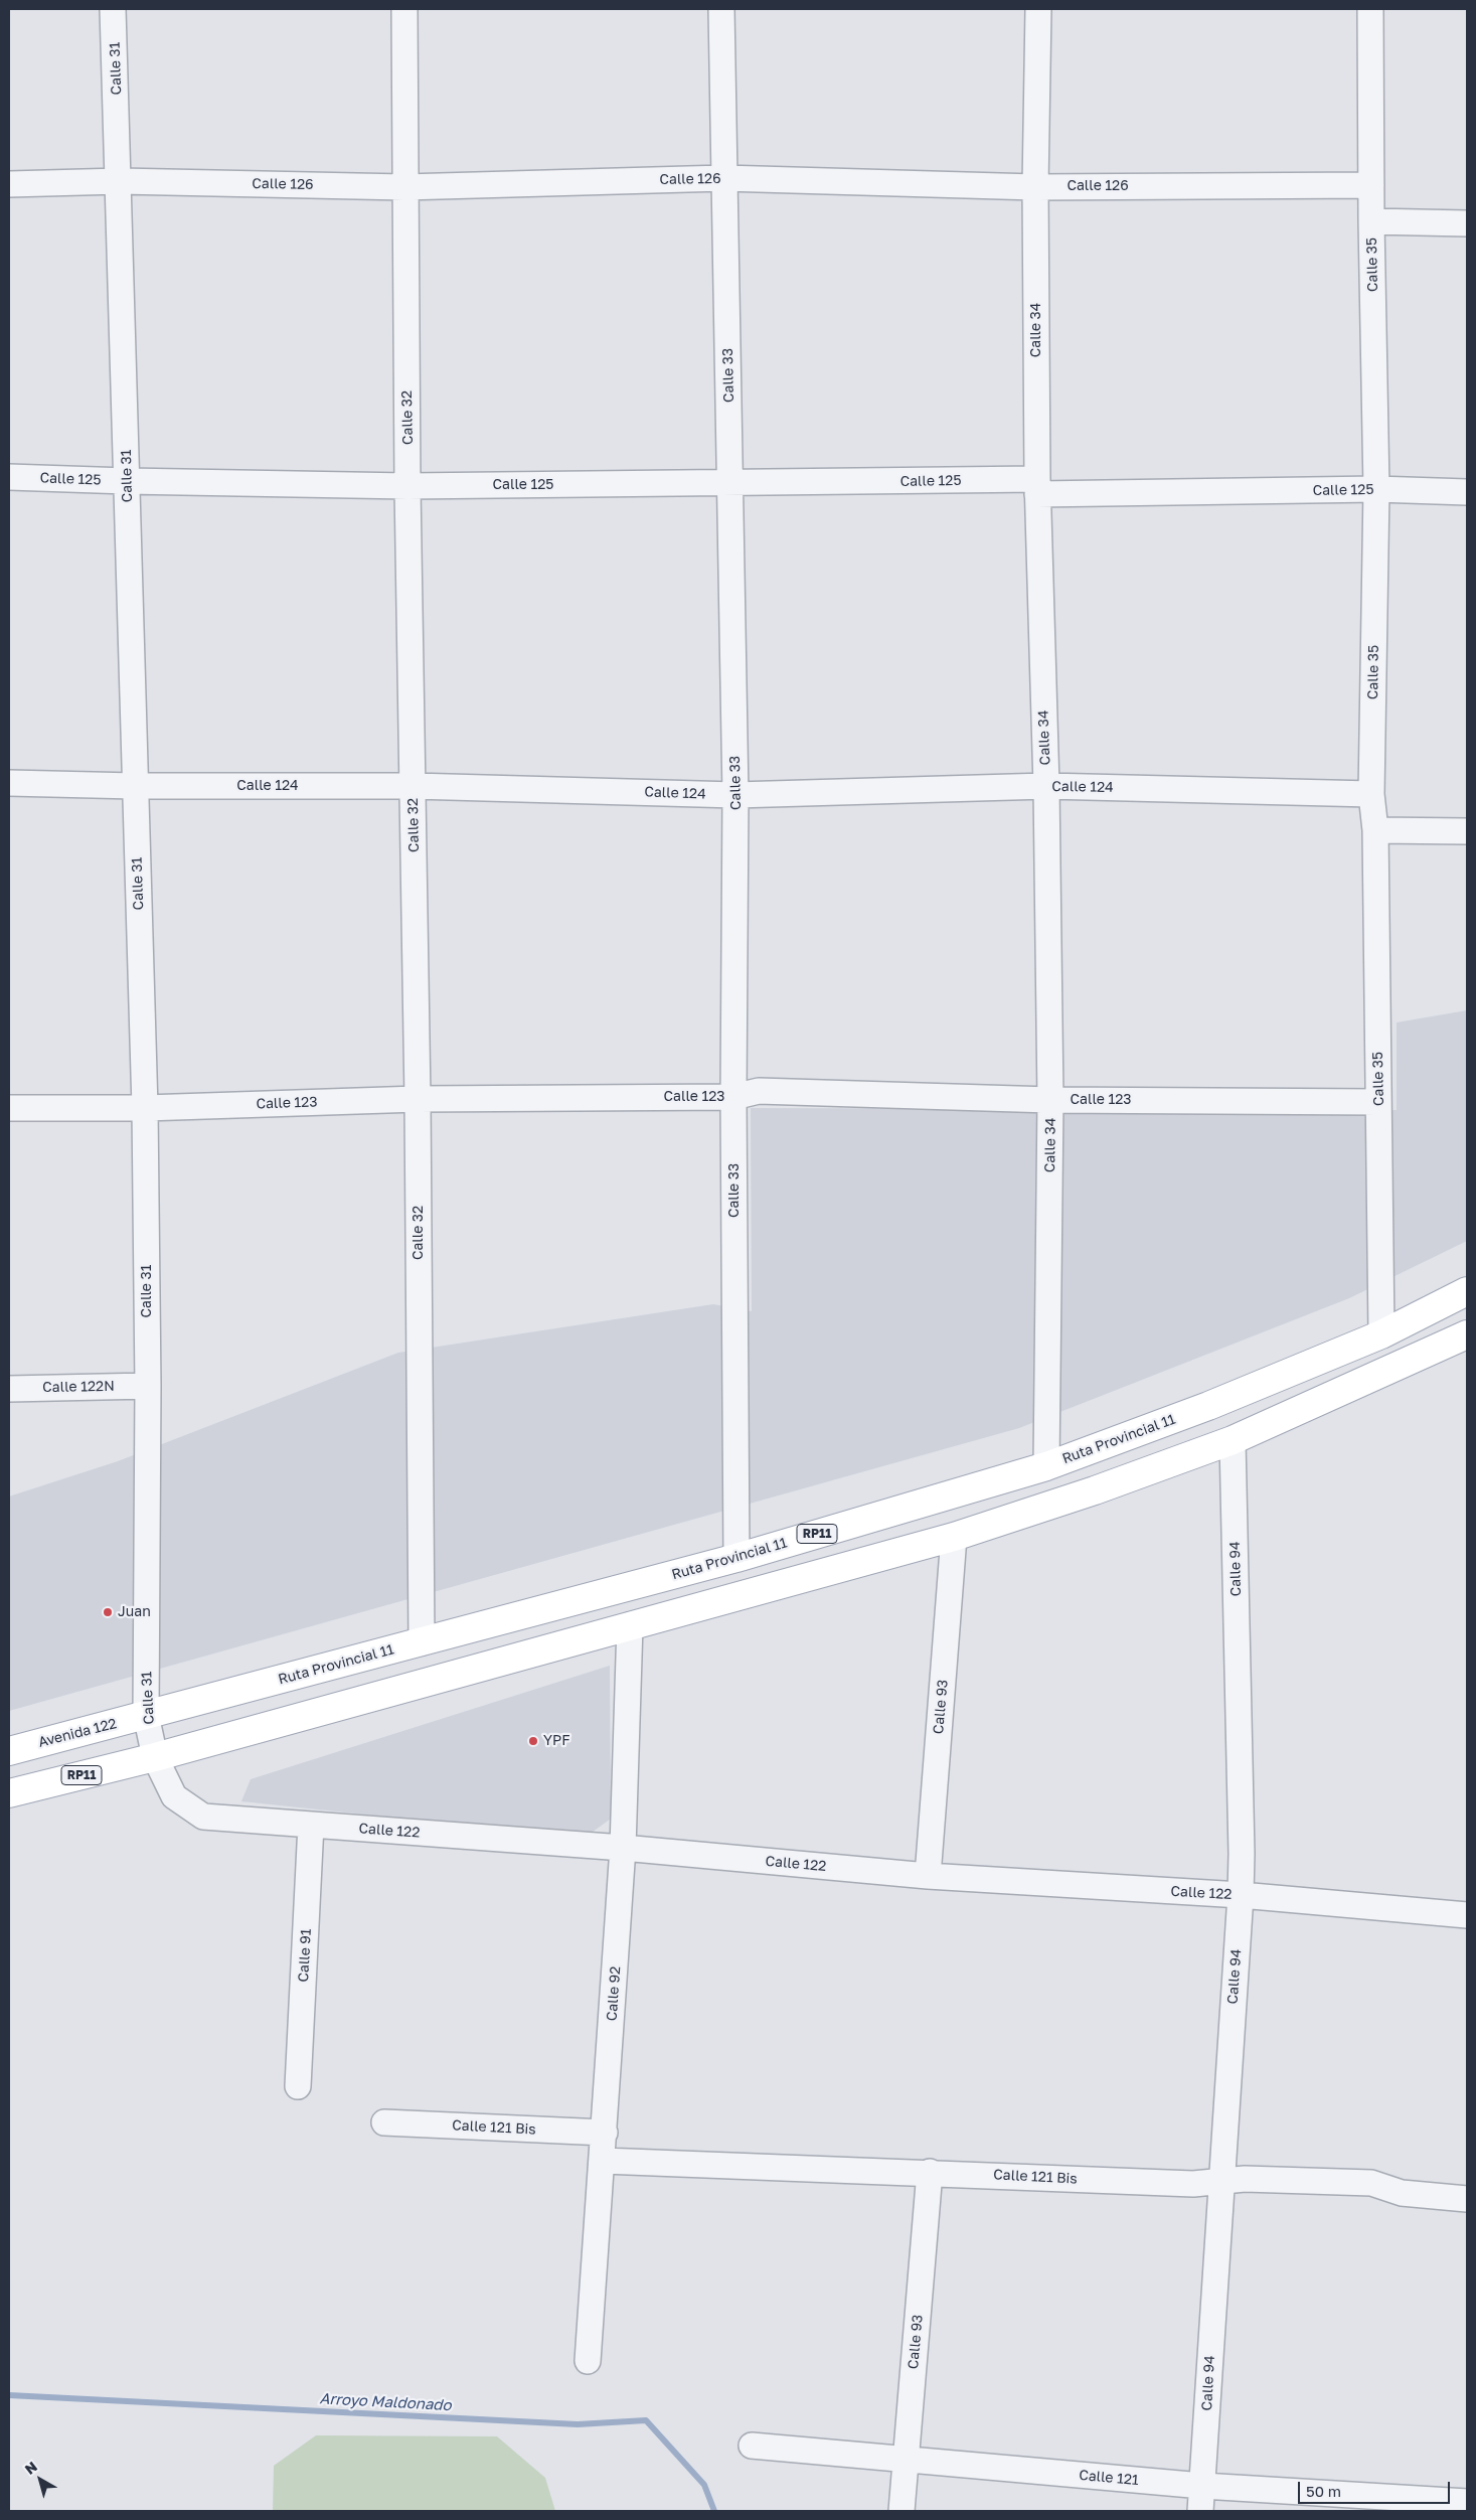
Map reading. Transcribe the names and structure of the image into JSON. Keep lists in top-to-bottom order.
{
  "streets": {
    "main road": ["Ruta Provincial 11", "RP11", "Avenida 122"],
    "street": [
      "Calle 31",
      "Calle 126",
      "Calle 35",
      "Calle 34",
      "Calle 33",
      "Calle 32",
      "Calle 125",
      "Calle 124",
      "Calle 123",
      "Calle 122N",
      "Calle 94",
      "Calle 93",
      "Calle 122",
      "Calle 91",
      "Calle 92",
      "Calle 121 Bis",
      "Calle 121"
    ]
  },
  "crossings": [
    ["Calle 31", "Calle 126"],
    ["Calle 31", "Calle 125"],
    ["Calle 31", "Calle 124"],
    ["Calle 31", "Calle 123"],
    ["Calle 31", "Calle 122N"],
    ["Calle 31", "Ruta Provincial 11"],
    ["Calle 31", "RP11"],
    ["Calle 31", "Avenida 122"],
    ["Calle 31", "Calle 122"],
    ["Calle 126", "Calle 35"],
    ["Calle 126", "Calle 34"],
    ["Calle 126", "Calle 33"],
    ["Calle 126", "Calle 32"],
    ["Calle 35", "Calle 125"],
    ["Calle 35", "Calle 124"],
    ["Calle 35", "Calle 123"],
    ["Calle 35", "Ruta Provincial 11"],
    ["Calle 34", "Calle 125"],
    ["Calle 34", "Calle 124"],
    ["Calle 34", "Calle 123"],
    ["Calle 34", "Ruta Provincial 11"],
    ["Calle 33", "Calle 125"],
    ["Calle 33", "Calle 124"],
    ["Calle 33", "Calle 123"],
    ["Calle 33", "Ruta Provincial 11"],
    ["Calle 32", "Calle 125"],
    ["Calle 32", "Calle 124"],
    ["Calle 32", "Calle 123"],
    ["Calle 32", "Ruta Provincial 11"],
    ["Ruta Provincial 11", "Avenida 122"],
    ["RP11", "Calle 94"],
    ["RP11", "Calle 93"],
    ["RP11", "Calle 122"],
    ["RP11", "Calle 92"],
    ["Calle 94", "Calle 122"],
    ["Calle 94", "Calle 121 Bis"],
    ["Calle 94", "Calle 121"],
    ["Calle 93", "Calle 122"],
    ["Calle 93", "Calle 121 Bis"],
    ["Calle 93", "Calle 121"],
    ["Calle 122", "Calle 91"],
    ["Calle 122", "Calle 92"],
    ["Calle 92", "Calle 121 Bis"]
  ],
  "water": ["Arroyo Maldonado"],
  "places": ["Juan", "YPF"],
  "scale_bar": "50 m",
  "north": "top left"
}
